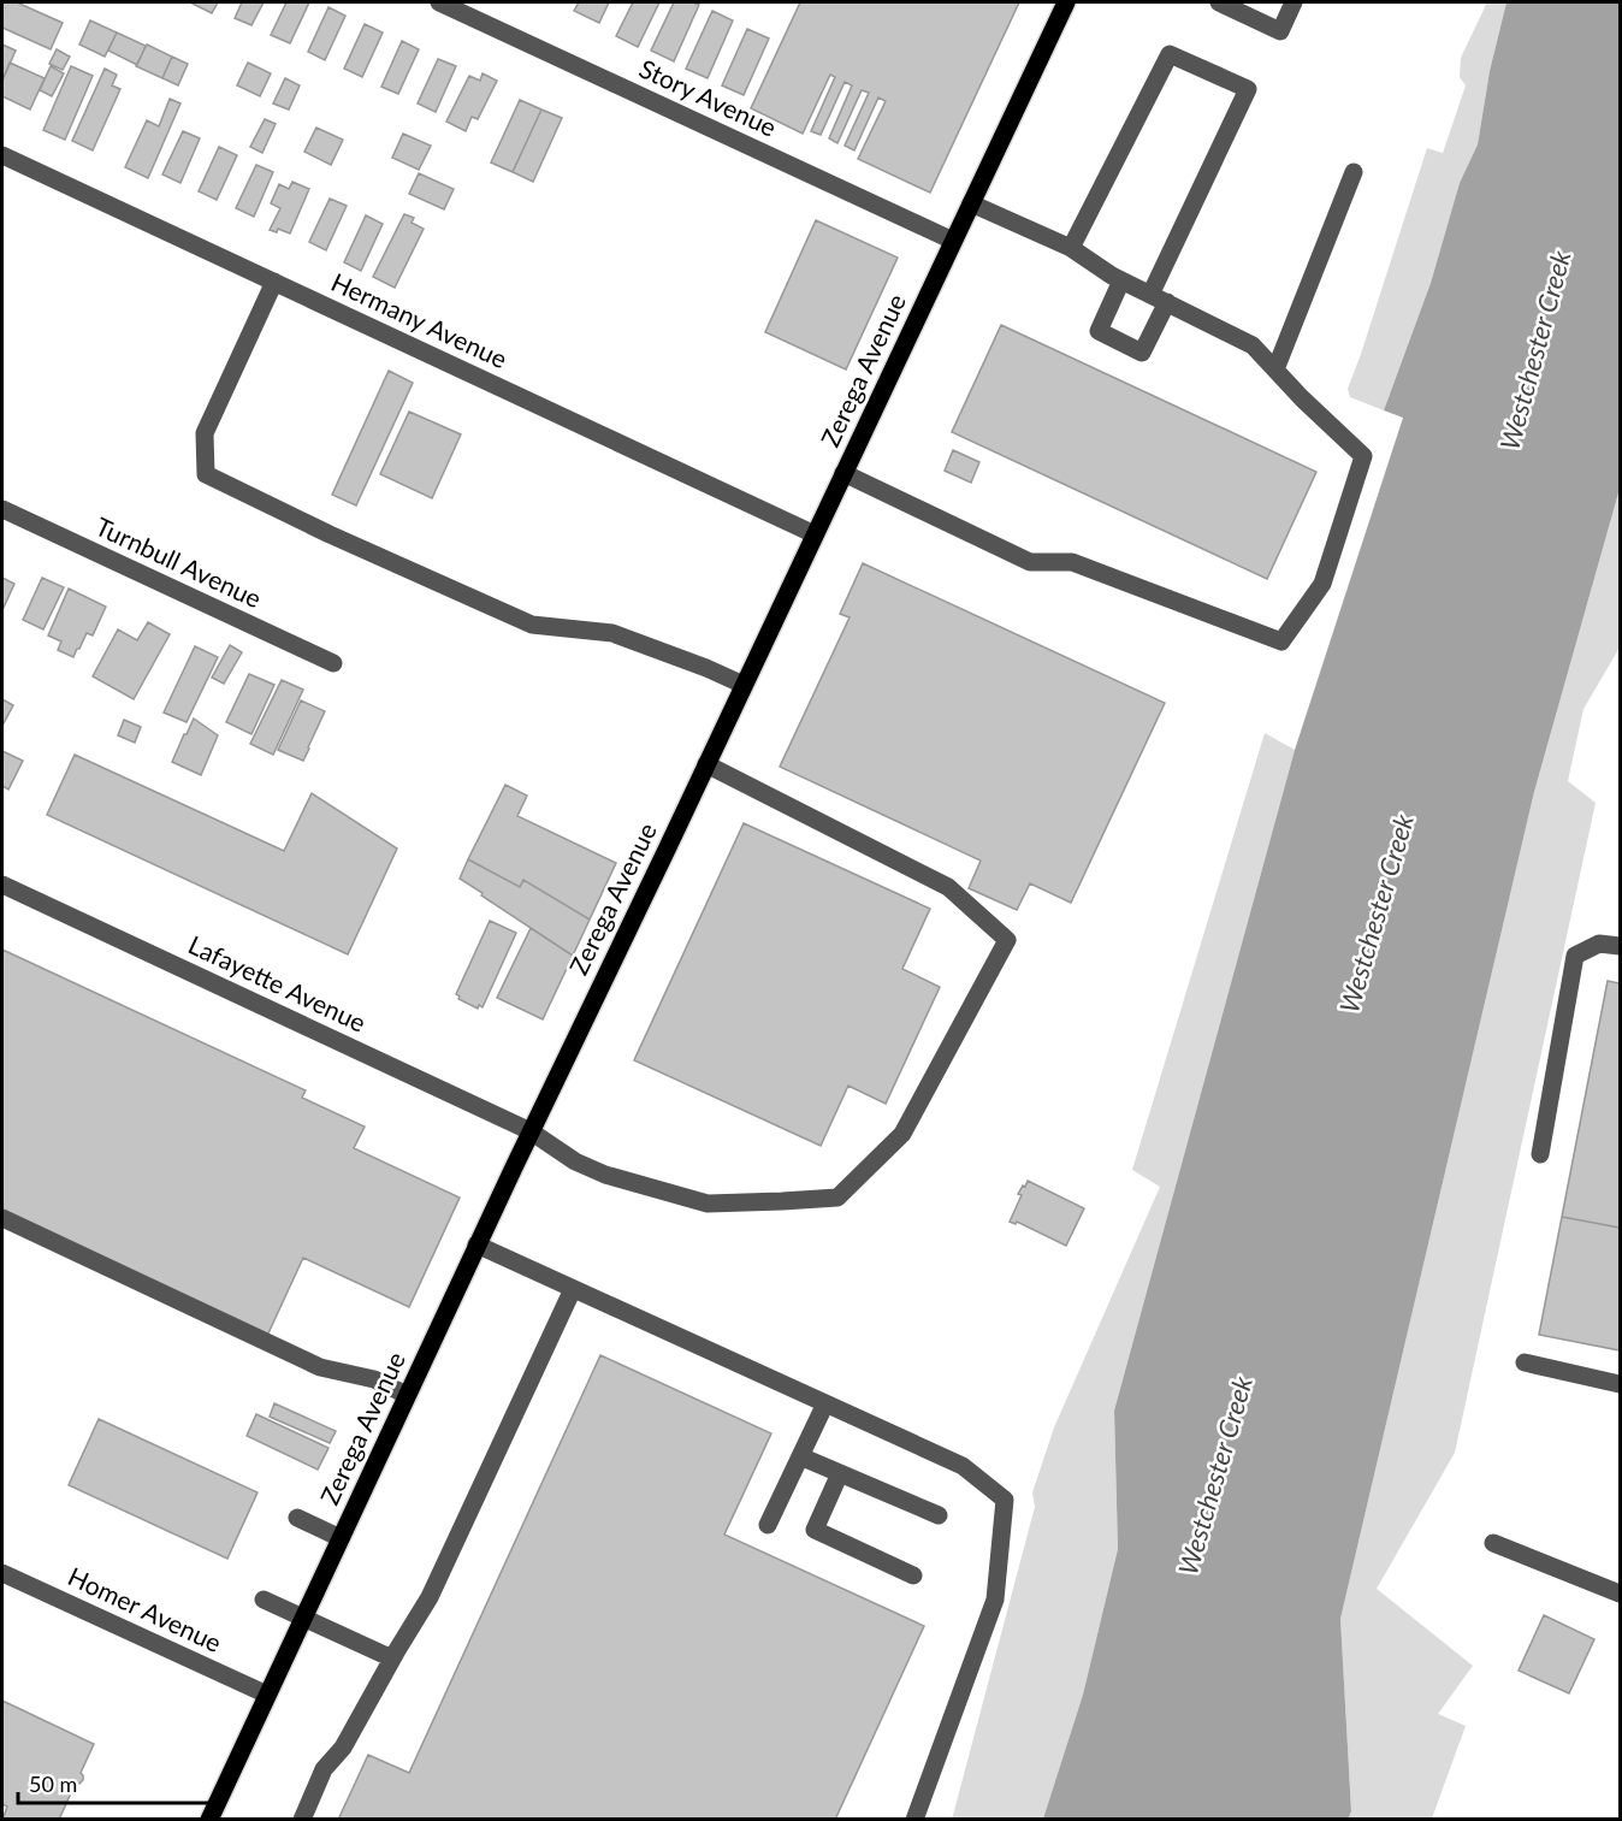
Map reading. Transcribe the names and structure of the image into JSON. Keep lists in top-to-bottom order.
{
  "streets": {
    "main road": ["Zerega Avenue"],
    "street": [
      "Story Avenue",
      "Hermany Avenue",
      "Turnbull Avenue",
      "Lafayette Avenue",
      "Homer Avenue"
    ]
  },
  "crossings": [
    ["Story Avenue", "Zerega Avenue"],
    ["Hermany Avenue", "Zerega Avenue"],
    ["Zerega Avenue", "Lafayette Avenue"],
    ["Zerega Avenue", "Homer Avenue"]
  ],
  "water": ["Westchester Creek"],
  "scale_bar": "50 m"
}
